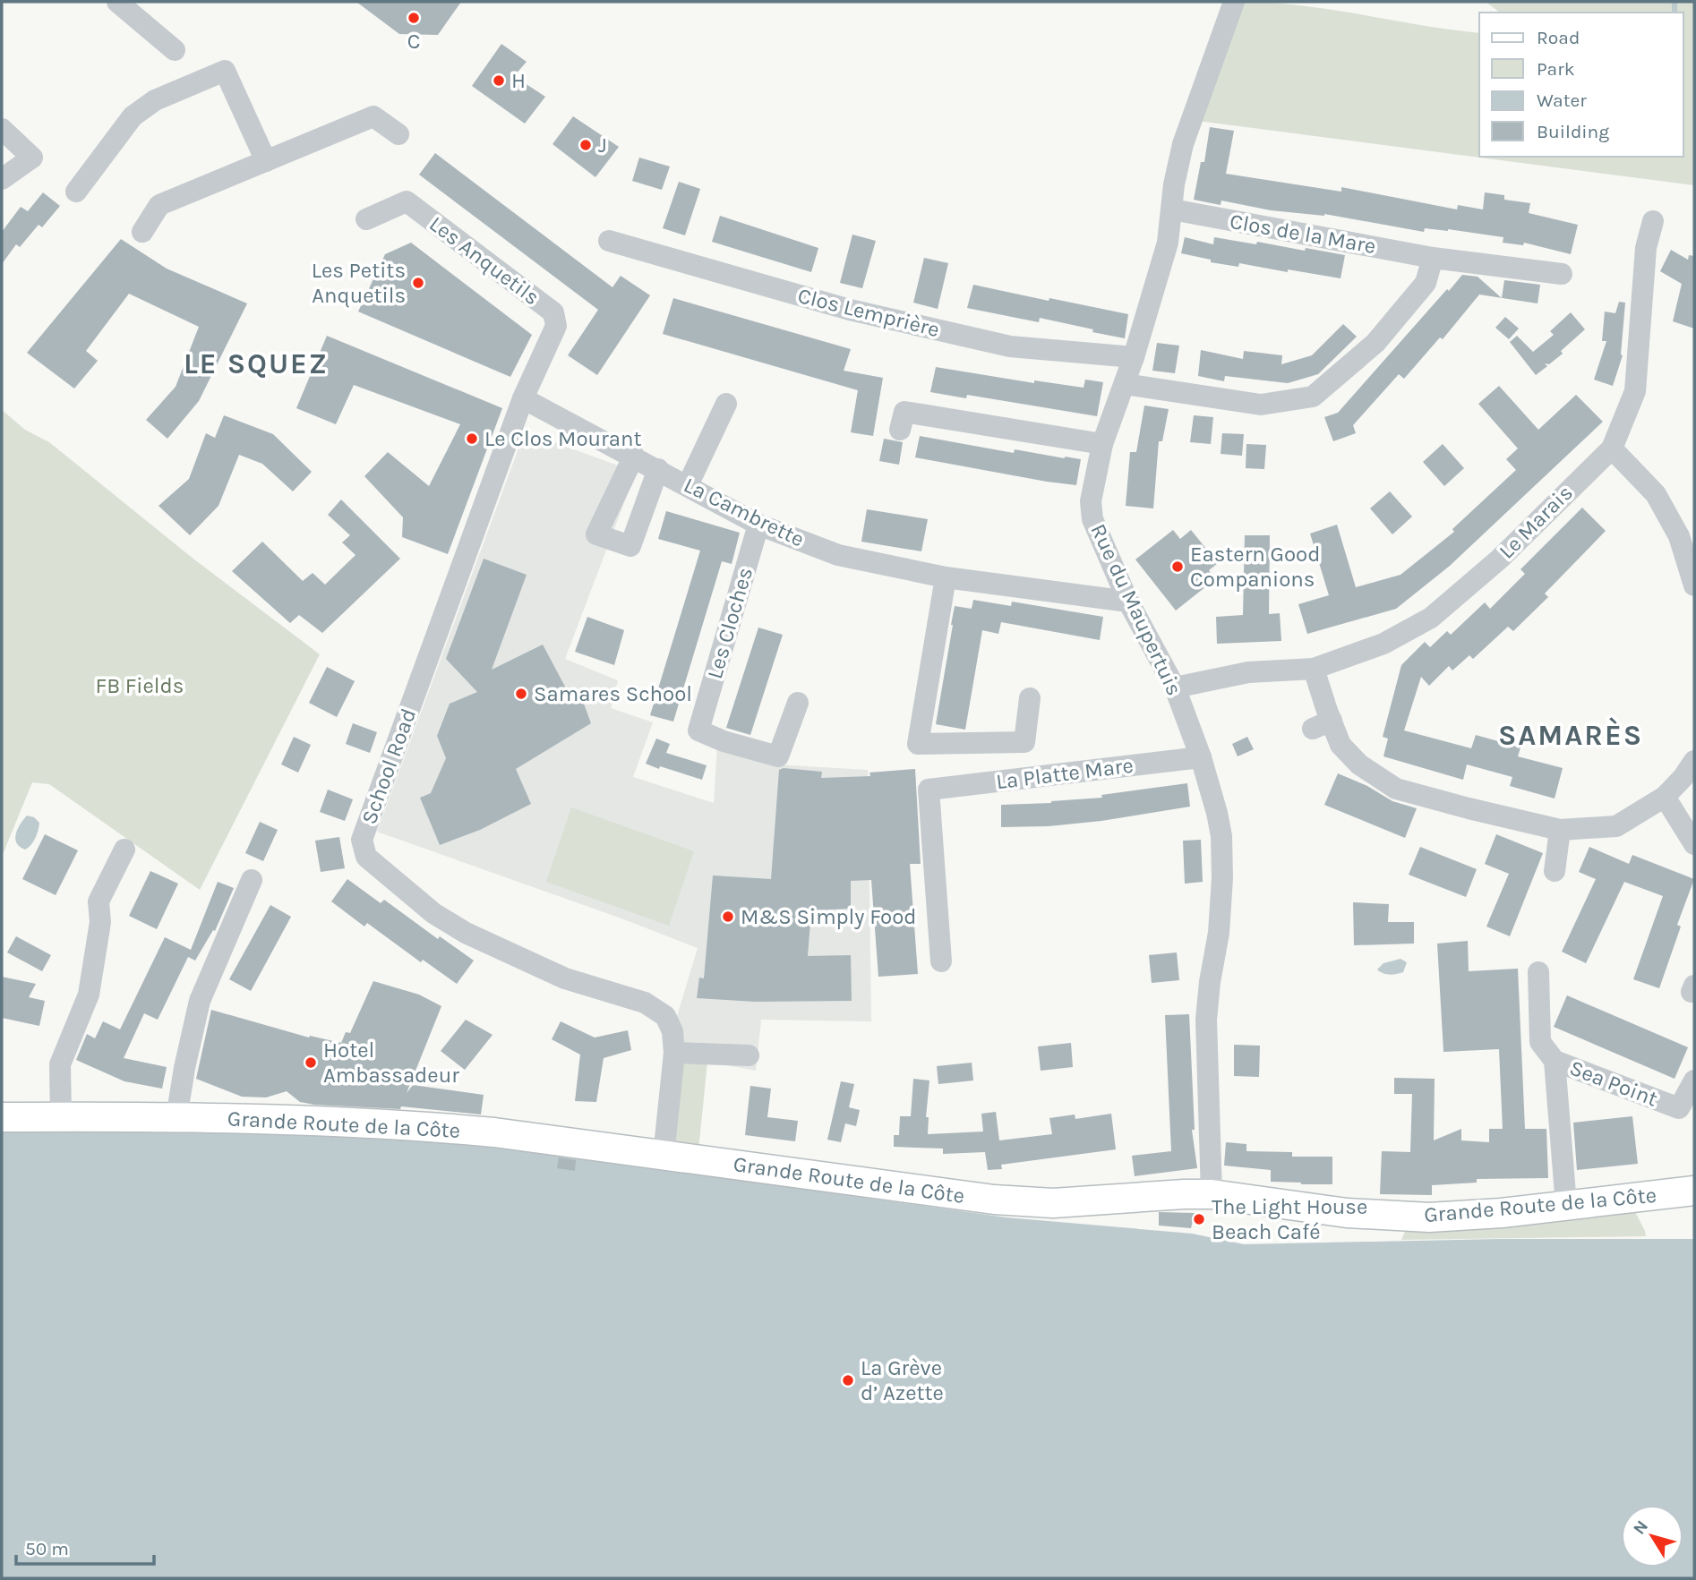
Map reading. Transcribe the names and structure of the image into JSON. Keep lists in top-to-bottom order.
{
  "streets": {
    "main road": ["Grande Route de la Côte"],
    "street": [
      "Clos de la Mare",
      "Les Anquetils",
      "Clos Lemprière",
      "La Cambrette",
      "Le Marais",
      "Rue du Maupertuis",
      "Les Cloches",
      "School Road",
      "La Platte Mare",
      "Sea Point"
    ]
  },
  "crossings": [
    ["Clos de la Mare", "Rue du Maupertuis"],
    ["Les Anquetils", "La Cambrette"],
    ["Les Anquetils", "School Road"],
    ["Clos Lemprière", "Rue du Maupertuis"],
    ["La Cambrette", "Rue du Maupertuis"],
    ["La Cambrette", "Les Cloches"],
    ["La Cambrette", "School Road"],
    ["Le Marais", "Rue du Maupertuis"],
    ["Rue du Maupertuis", "La Platte Mare"],
    ["Rue du Maupertuis", "Grande Route de la Côte"],
    ["School Road", "Grande Route de la Côte"],
    ["Sea Point", "Grande Route de la Côte"]
  ],
  "districts": ["LE SQUEZ", "SAMARÈS"],
  "parks": ["FB Fields"],
  "places": [
    "C",
    "H",
    "J",
    "Les Petits Anquetils",
    "Le Clos Mourant",
    "Eastern Good Companions",
    "Samares School",
    "M&S Simply Food",
    "Hotel Ambassadeur",
    "The Light House Beach Café",
    "La Grève d’ Azette"
  ],
  "legend": [
    "Road",
    "Park",
    "Water",
    "Building"
  ],
  "scale_bar": "50 m",
  "north": "top left"
}
